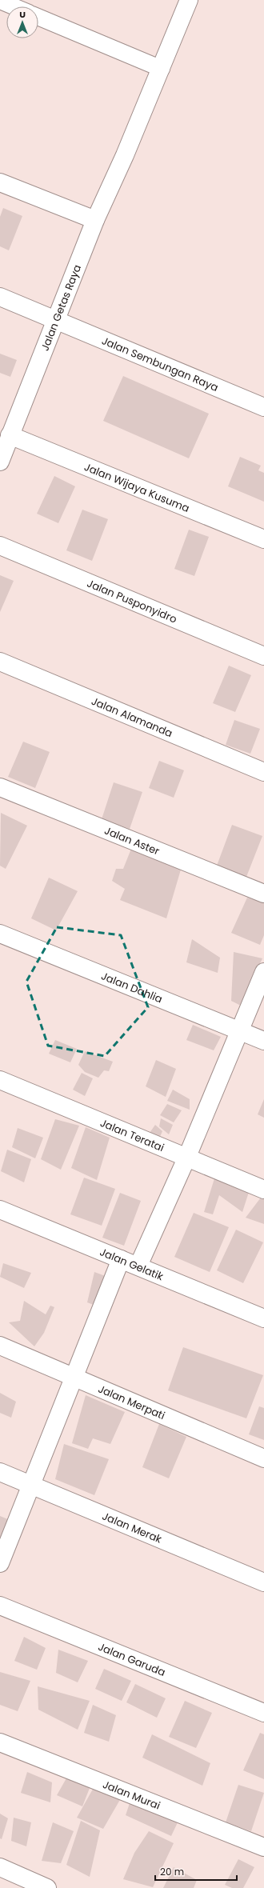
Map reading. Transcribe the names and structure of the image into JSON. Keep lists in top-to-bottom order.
{
  "streets": {
    "street": [
      "Jalan Getas Raya",
      "Jalan Sembungan Raya",
      "Jalan Wijaya Kusuma",
      "Jalan Pusponyidro",
      "Jalan Alamanda",
      "Jalan Aster",
      "Jalan Dahlia",
      "Jalan Teratai",
      "Jalan Gelatik",
      "Jalan Merpati",
      "Jalan Merak",
      "Jalan Garuda",
      "Jalan Murai"
    ]
  },
  "crossings": [
    ["Jalan Getas Raya", "Jalan Sembungan Raya"],
    ["Jalan Getas Raya", "Jalan Wijaya Kusuma"]
  ],
  "scale_bar": "20 m",
  "north": "top"
}
